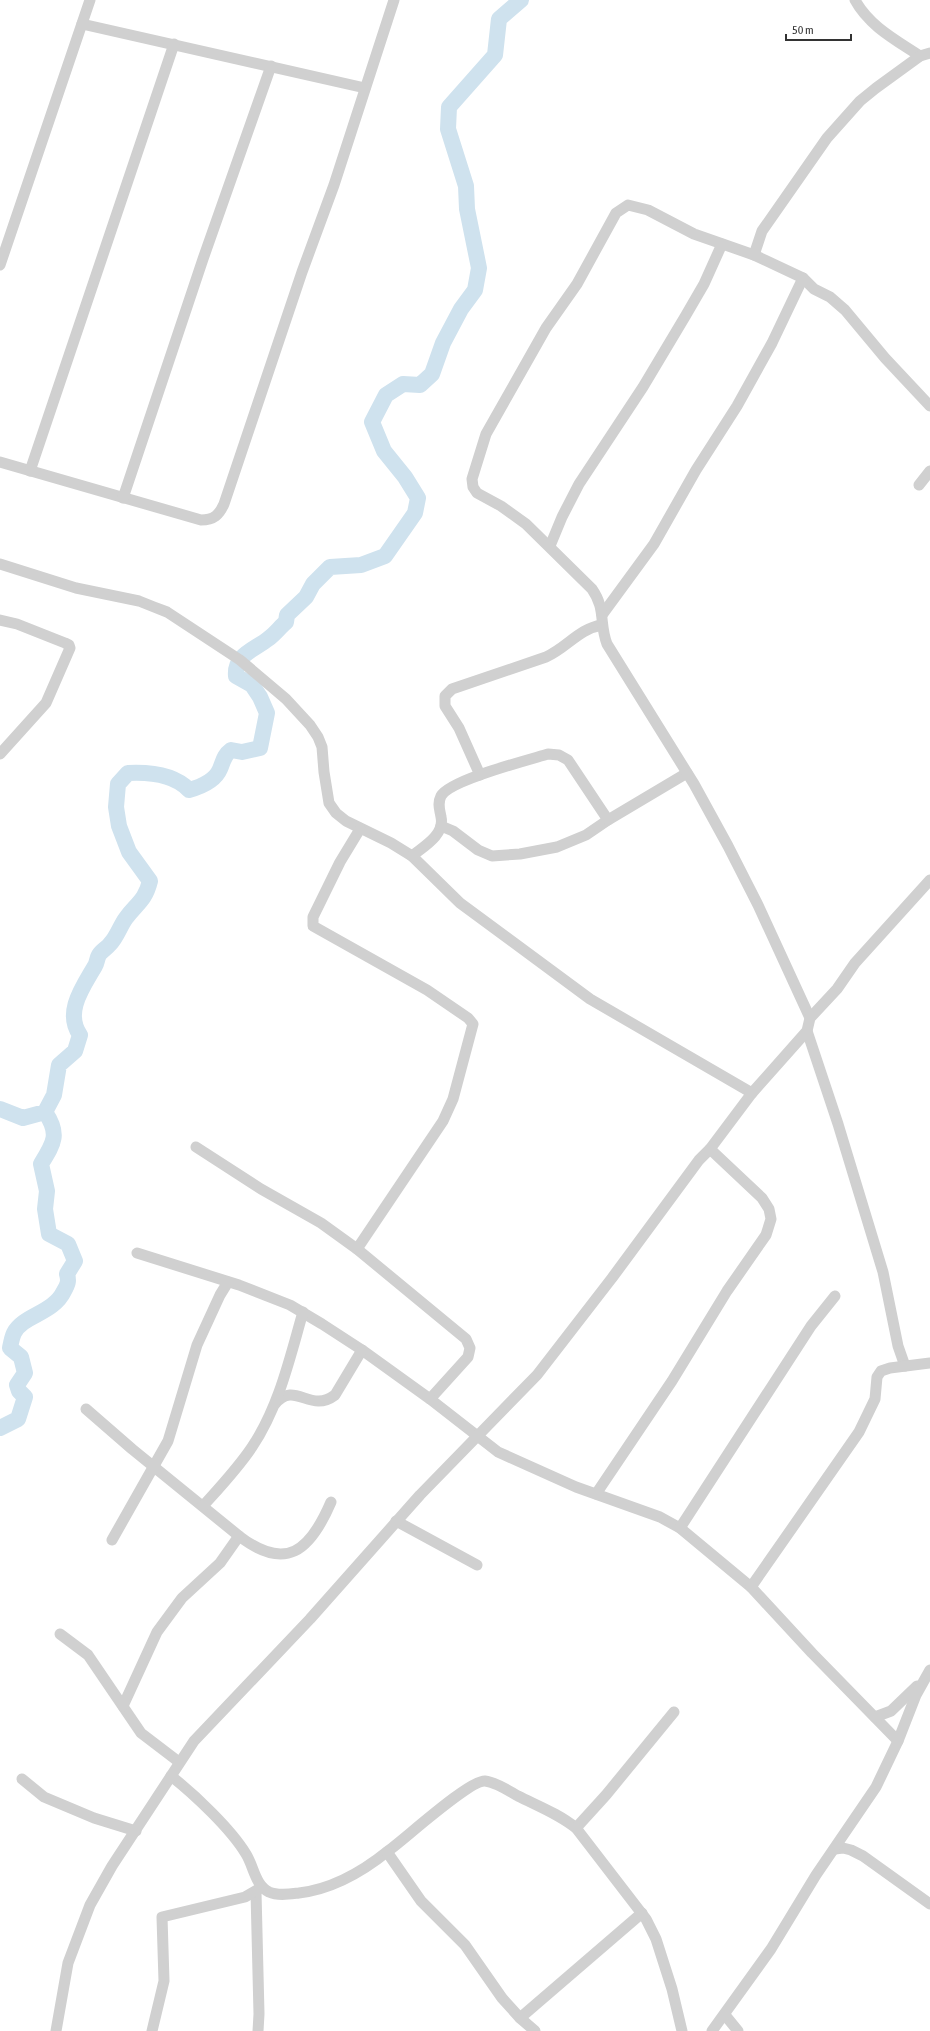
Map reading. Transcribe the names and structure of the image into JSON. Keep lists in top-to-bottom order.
{
  "scale_bar": "50 m"
}
